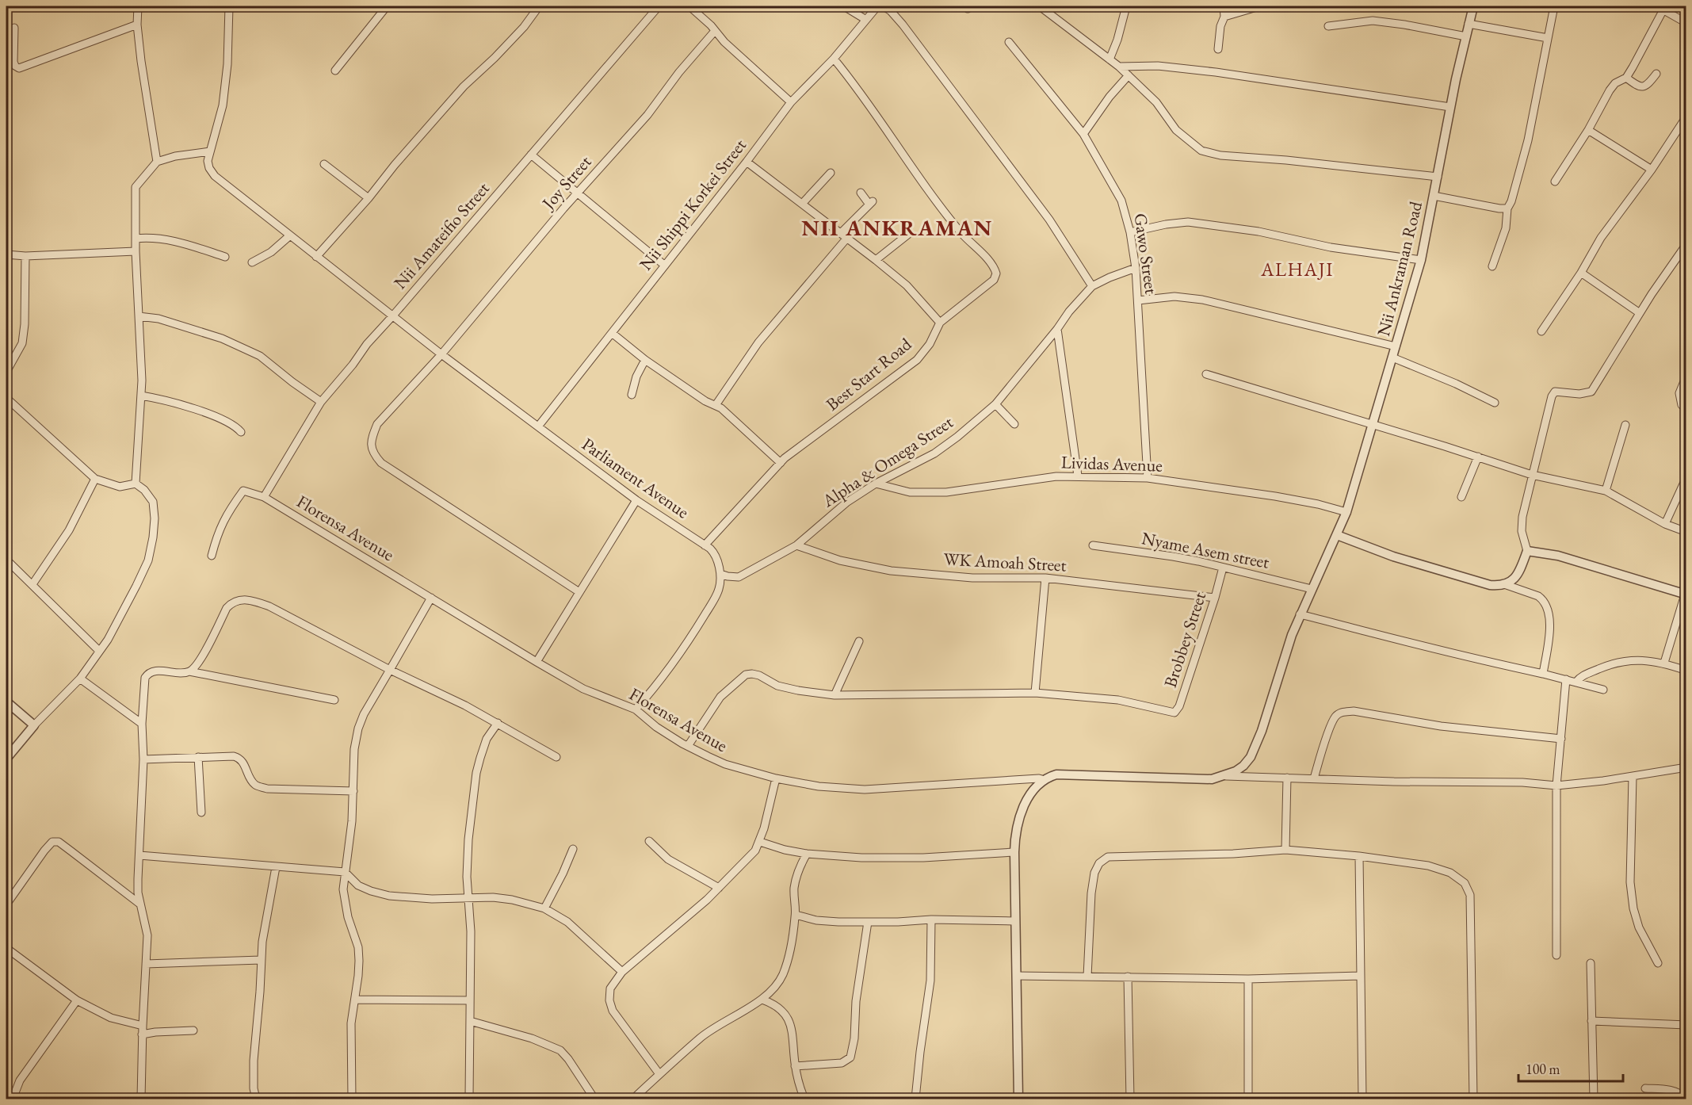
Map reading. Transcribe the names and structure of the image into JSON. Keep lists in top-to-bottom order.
{
  "streets": {
    "street": [
      "Joy Street",
      "Nii Shippi Korkei Street",
      "Nii Amateifio Street",
      "Gawo Street",
      "Nii Ankraman Road",
      "Best Start Road",
      "Alpha & Omega Street",
      "Lividas Avenue",
      "Parliament Avenue",
      "Florensa Avenue",
      "Nyame Asem street",
      "WK Amoah Street",
      "Brobbey Street"
    ]
  },
  "crossings": [
    ["Joy Street", "Parliament Avenue"],
    ["Nii Shippi Korkei Street", "Best Start Road"],
    ["Nii Shippi Korkei Street", "Parliament Avenue"],
    ["Nii Amateifio Street", "Parliament Avenue"],
    ["Nii Amateifio Street", "Florensa Avenue"],
    ["Gawo Street", "Alpha & Omega Street"],
    ["Gawo Street", "Lividas Avenue"],
    ["Nii Ankraman Road", "Lividas Avenue"],
    ["Nii Ankraman Road", "Nyame Asem street"],
    ["Best Start Road", "Parliament Avenue"],
    ["Alpha & Omega Street", "Lividas Avenue"],
    ["Alpha & Omega Street", "Parliament Avenue"],
    ["Alpha & Omega Street", "WK Amoah Street"],
    ["Nyame Asem street", "Brobbey Street"],
    ["WK Amoah Street", "Brobbey Street"]
  ],
  "districts": ["NII ANKRAMAN", "ALHAJI"],
  "scale_bar": "100 m"
}
